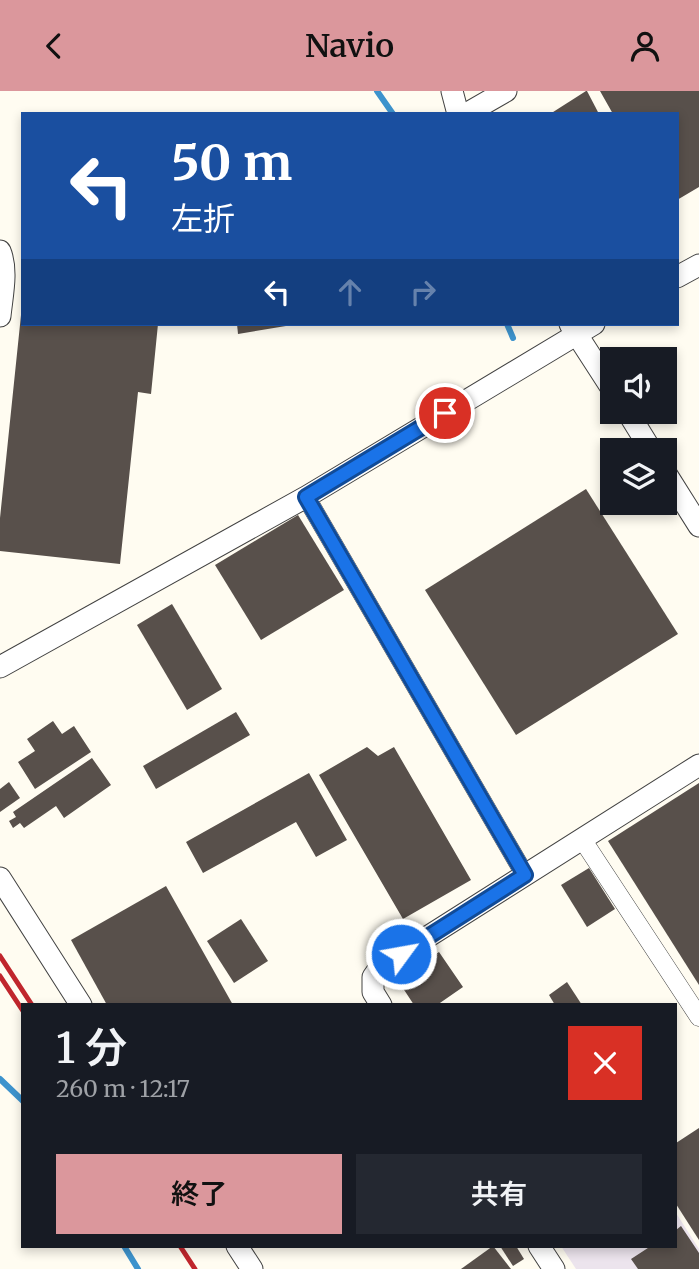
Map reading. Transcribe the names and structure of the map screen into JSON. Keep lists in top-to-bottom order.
{
  "page": {
    "header": "Navio",
    "turn": ["50 m", "左折"],
    "heading": ["1 分", "260 m · 12:17"],
    "buttons": ["終了", "共有"]
  }
}
